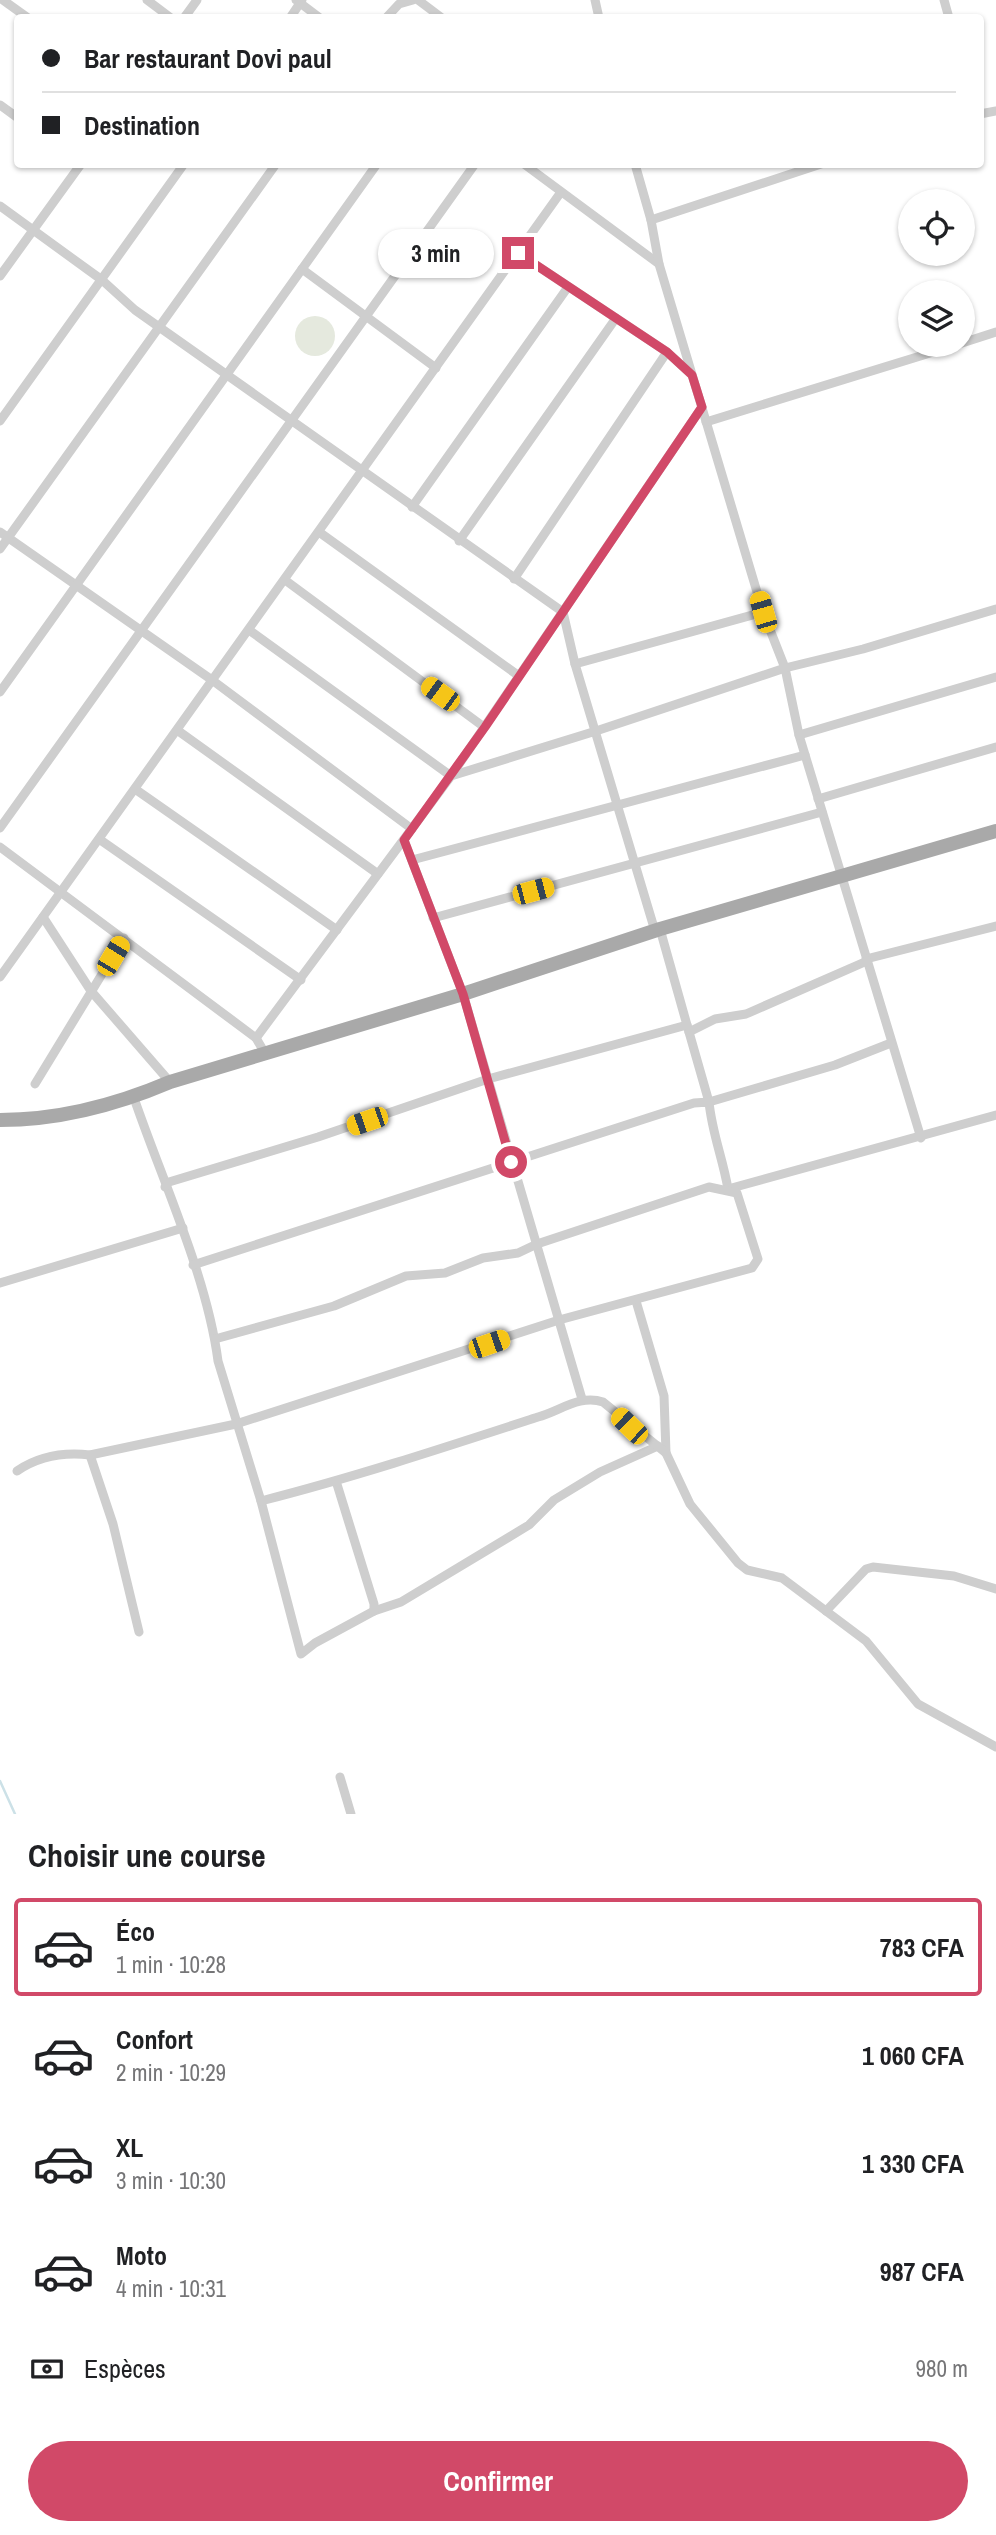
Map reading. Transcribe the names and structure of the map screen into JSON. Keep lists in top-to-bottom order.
{
  "page": {
    "banner": ["Bar restaurant Dovi paul", "Destination"],
    "bubble": "3 min",
    "heading": "Choisir une course",
    "list": [
      {
        "name": "Éco",
        "note": "1 min · 10:28",
        "value": "783 CFA"
      },
      {
        "name": "Confort",
        "note": "2 min · 10:29",
        "value": "1 060 CFA"
      },
      {
        "name": "XL",
        "note": "3 min · 10:30",
        "value": "1 330 CFA"
      },
      {
        "name": "Moto",
        "note": "4 min · 10:31",
        "value": "987 CFA"
      }
    ],
    "pay": ["Espèces", "980 m"],
    "buttons": "Confirmer"
  }
}
